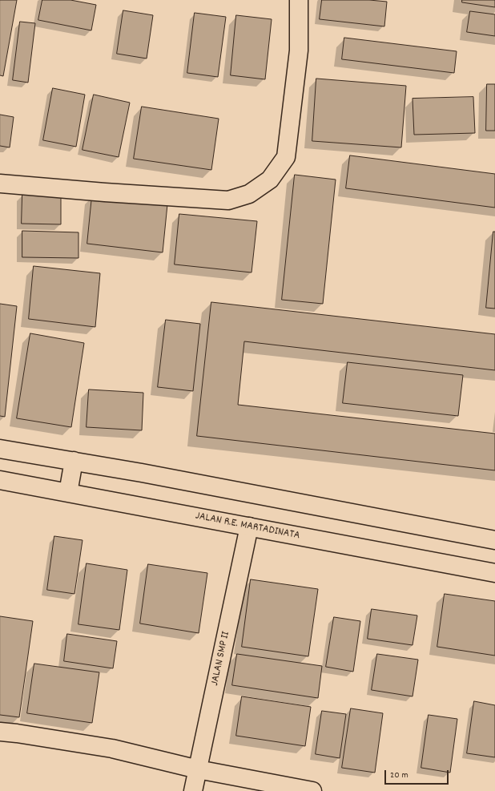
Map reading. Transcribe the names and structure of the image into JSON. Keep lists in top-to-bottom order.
{
  "streets": {
    "main road": ["JALAN R.E. MARTADINATA", "JALAN SMP II"]
  },
  "crossings": [
    ["JALAN R.E. MARTADINATA", "JALAN SMP II"]
  ],
  "scale_bar": "20 m"
}
